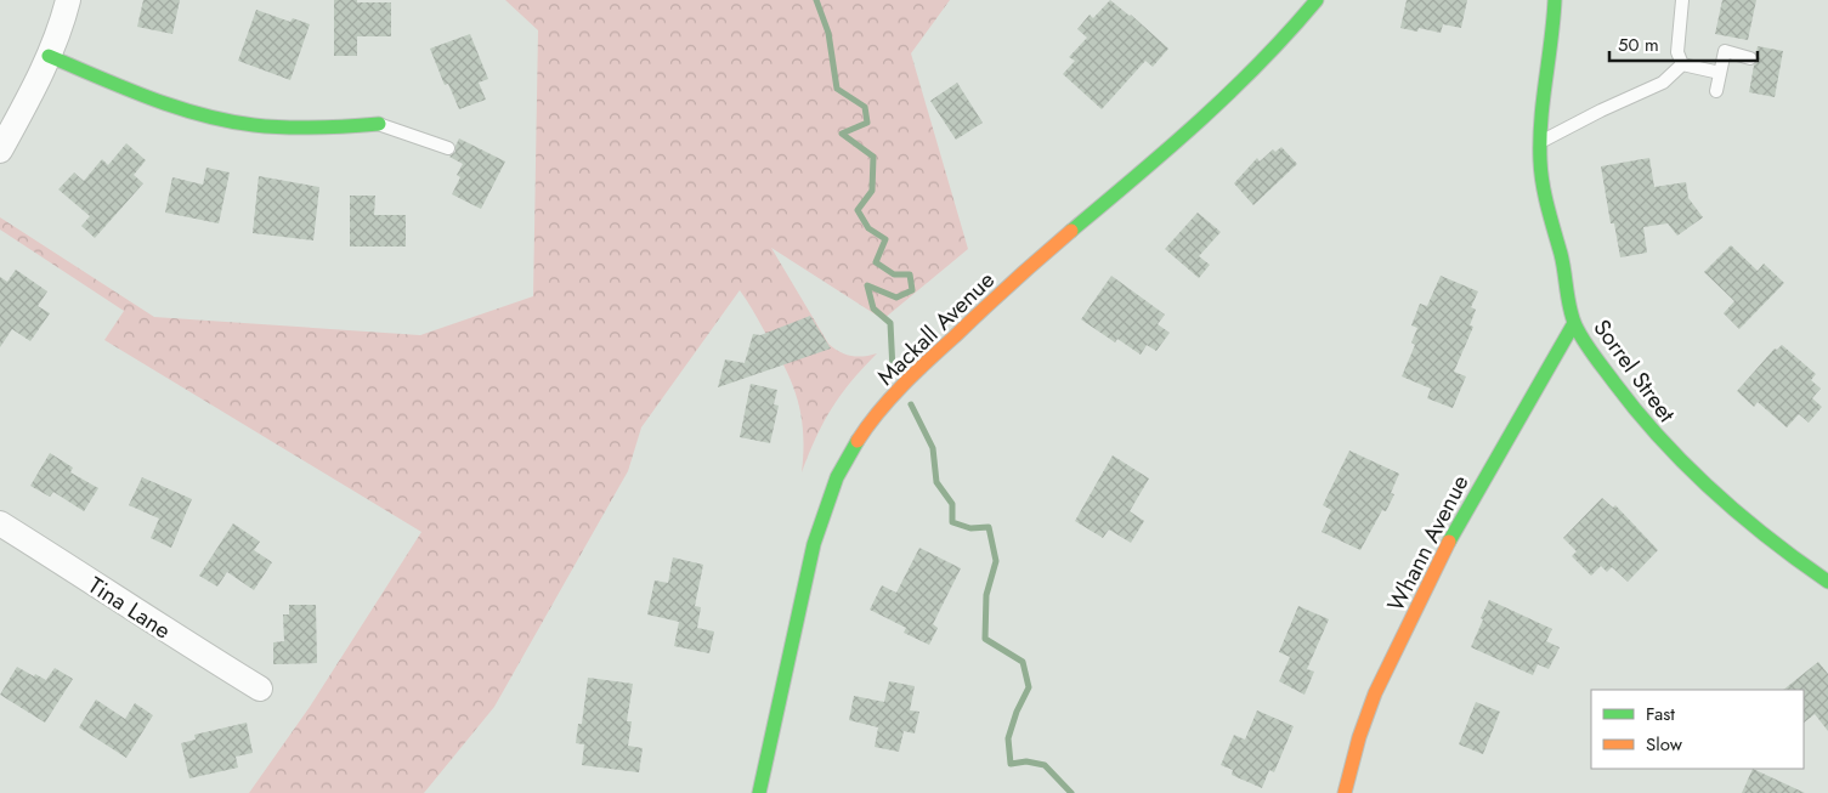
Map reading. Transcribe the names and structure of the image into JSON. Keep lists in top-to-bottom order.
{
  "streets": {
    "street": [
      "Mackall Avenue",
      "Sorrel Street",
      "Whann Avenue",
      "Tina Lane"
    ]
  },
  "crossings": [
    ["Sorrel Street", "Whann Avenue"]
  ],
  "legend": ["Fast", "Slow"],
  "scale_bar": "50 m"
}
